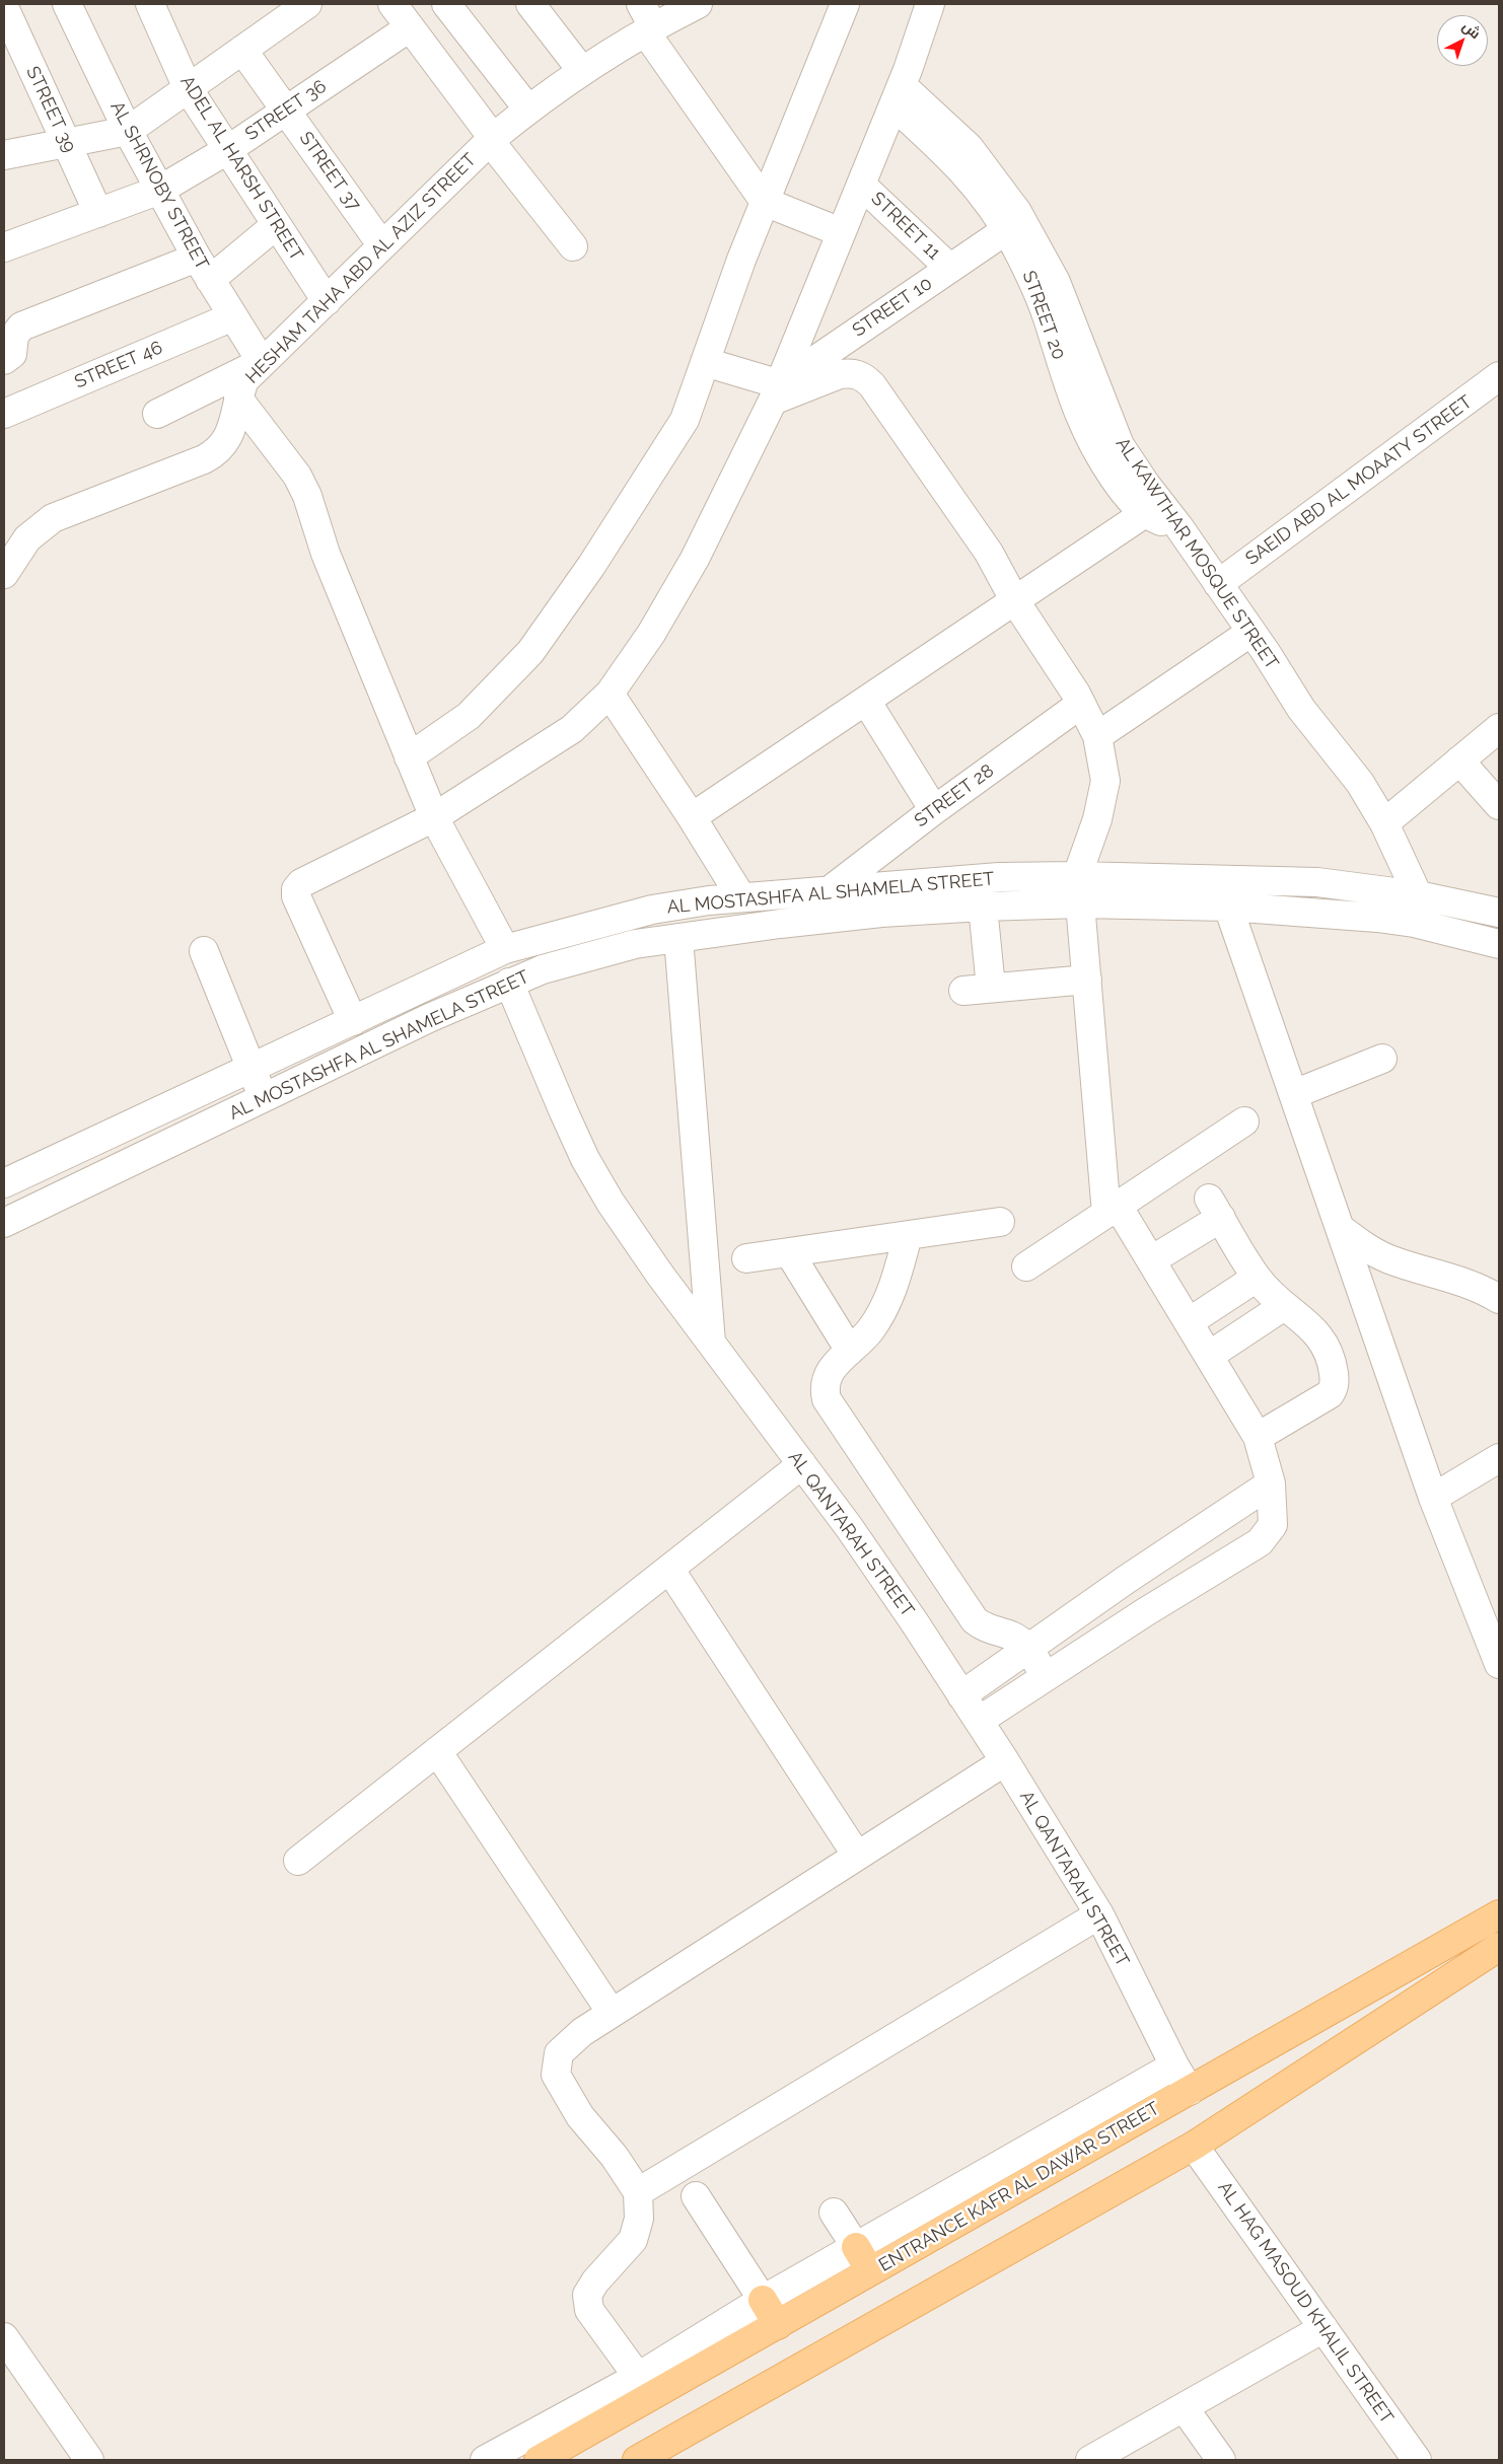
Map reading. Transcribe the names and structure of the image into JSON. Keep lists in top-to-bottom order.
{
  "streets": {
    "main road": ["ENTRANCE KAFR AL DAWAR STREET"],
    "street": [
      "STREET 39",
      "STREET 36",
      "ADEL AL HARSH STREET",
      "STREET 37",
      "AL SHRNOBY STREET",
      "STREET 11",
      "HESHAM TAHA ABD AL AZIZ STREET",
      "STREET 10",
      "STREET 20",
      "STREET 46",
      "SAEID ABD AL MOAATY STREET",
      "AL KAWTHAR MOSQUE STREET",
      "STREET 28",
      "AL MOSTASHFA AL SHAMELA STREET",
      "AL QANTARAH STREET",
      "AL HAG MASOUD KHALIL STREET"
    ]
  },
  "crossings": [
    ["STREET 39", "STREET 36"],
    ["STREET 36", "ADEL AL HARSH STREET"],
    ["STREET 36", "STREET 37"],
    ["STREET 36", "AL SHRNOBY STREET"],
    ["ADEL AL HARSH STREET", "HESHAM TAHA ABD AL AZIZ STREET"],
    ["STREET 37", "HESHAM TAHA ABD AL AZIZ STREET"],
    ["AL SHRNOBY STREET", "HESHAM TAHA ABD AL AZIZ STREET"],
    ["AL SHRNOBY STREET", "STREET 46"],
    ["STREET 11", "STREET 10"],
    ["STREET 10", "STREET 20"],
    ["STREET 20", "AL KAWTHAR MOSQUE STREET"],
    ["SAEID ABD AL MOAATY STREET", "AL KAWTHAR MOSQUE STREET"],
    ["AL KAWTHAR MOSQUE STREET", "AL MOSTASHFA AL SHAMELA STREET"],
    ["STREET 28", "AL MOSTASHFA AL SHAMELA STREET"],
    ["AL MOSTASHFA AL SHAMELA STREET", "AL QANTARAH STREET"],
    ["AL QANTARAH STREET", "ENTRANCE KAFR AL DAWAR STREET"]
  ],
  "north": "top right"
}
